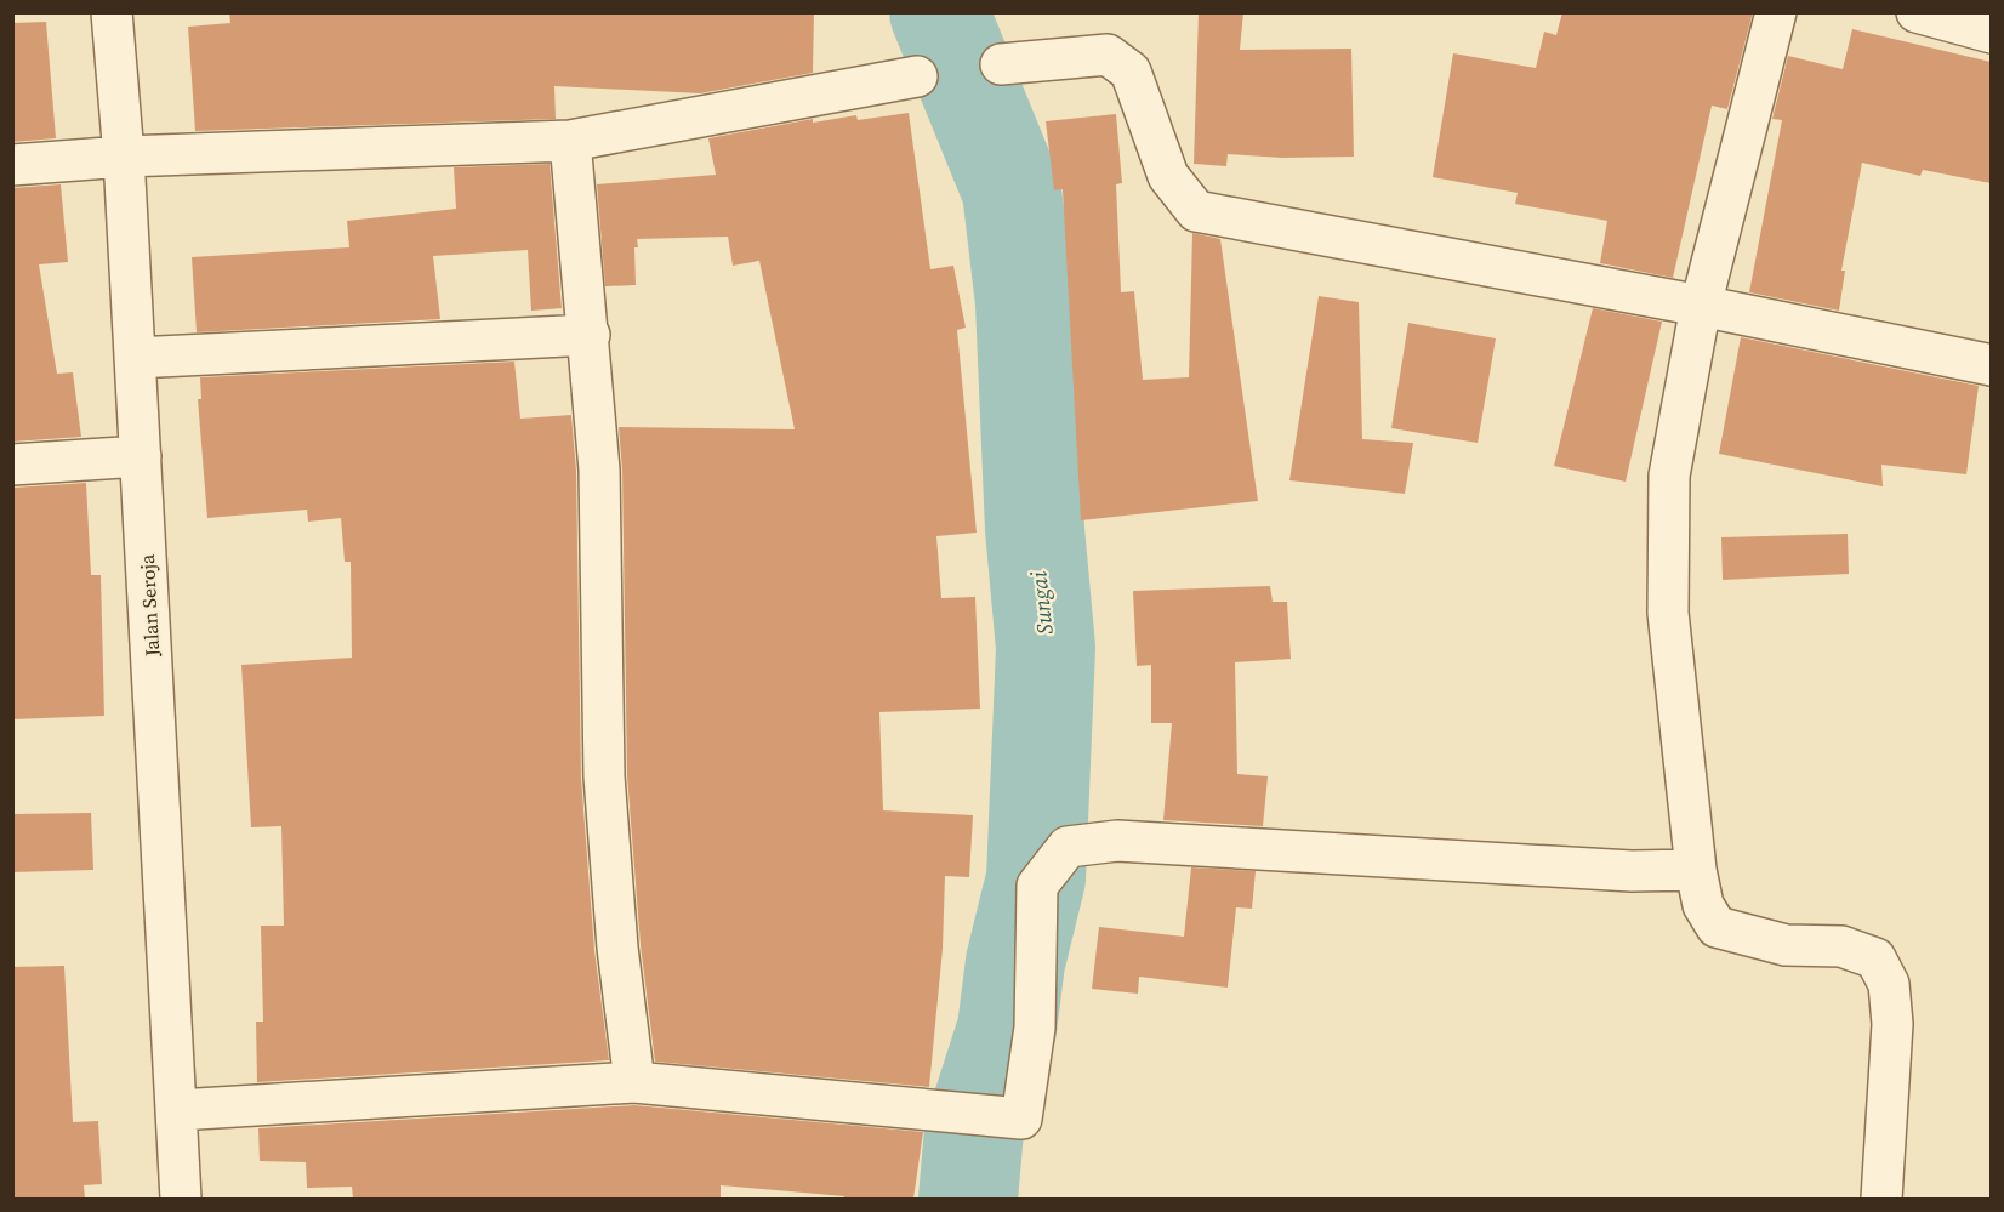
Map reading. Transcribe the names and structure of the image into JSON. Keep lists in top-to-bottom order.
{
  "streets": {
    "street": ["Jalan Seroja"]
  },
  "water": ["Sungai"]
}
